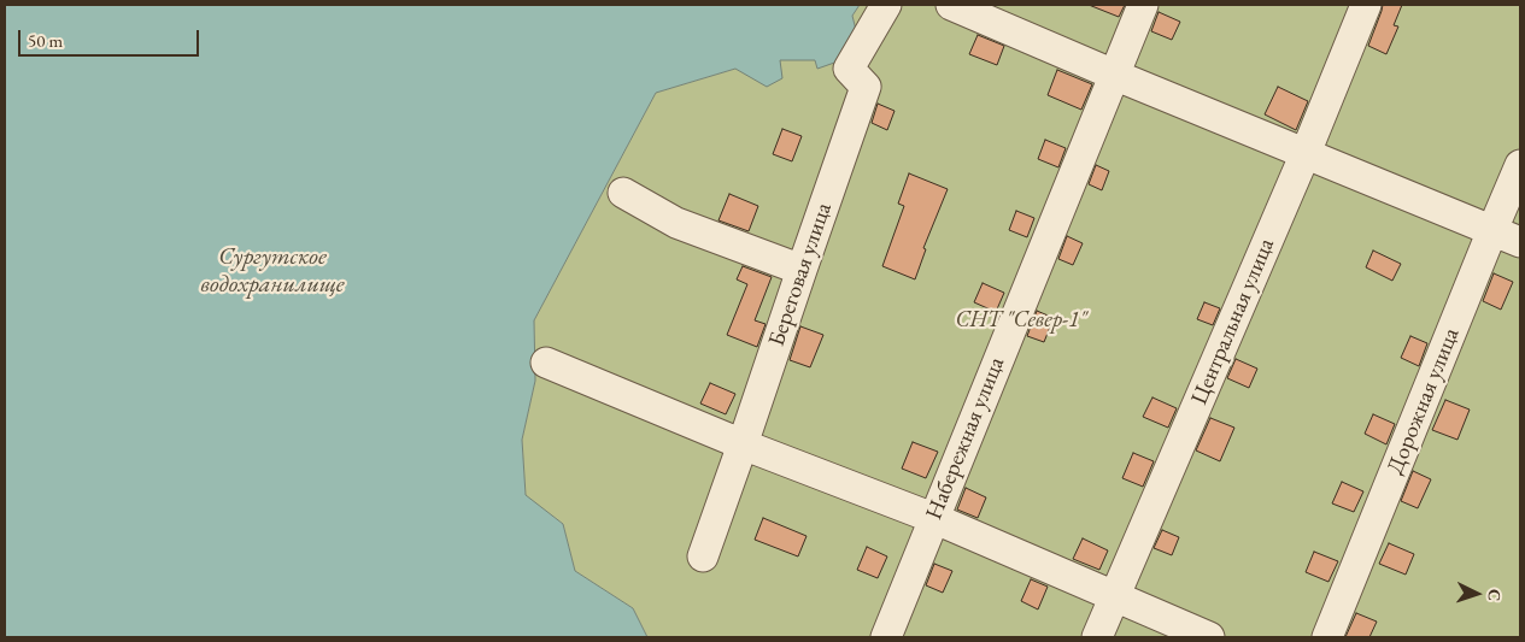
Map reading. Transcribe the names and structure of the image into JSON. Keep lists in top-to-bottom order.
{
  "streets": {
    "street": [
      "Береговая улица",
      "Центральная улица",
      "Дорожная улица",
      "Набережная улица"
    ]
  },
  "water": ["Сургутское водохранилище"],
  "parks": ["СНТ \"Север-1\""],
  "scale_bar": "50 m",
  "north": "right"
}
